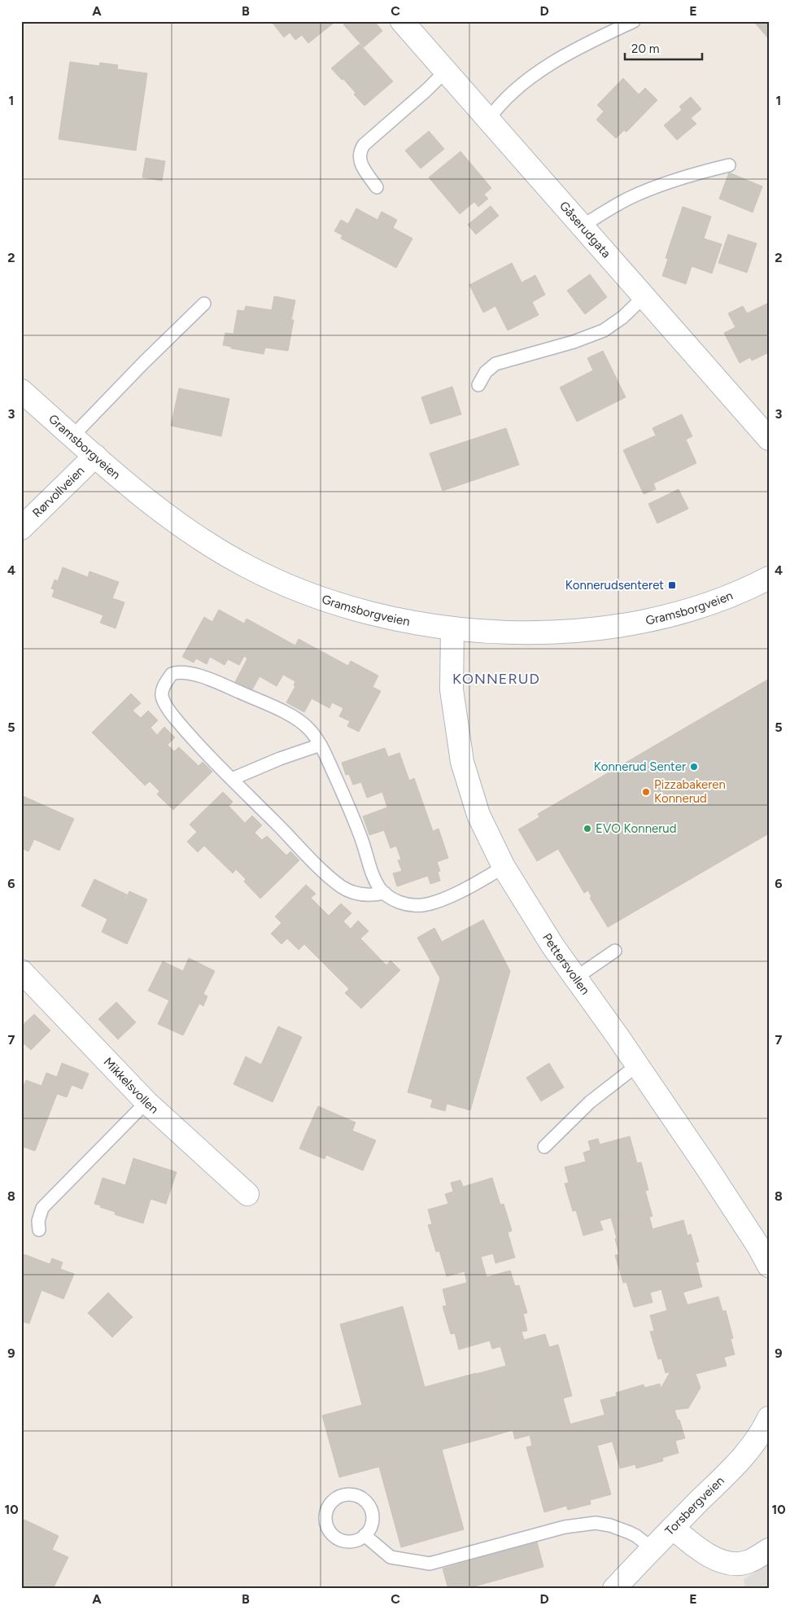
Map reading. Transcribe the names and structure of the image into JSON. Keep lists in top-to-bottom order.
{
  "streets": {
    "street": [
      "Gåserudgata",
      "Gramsborgveien",
      "Rørvollveien",
      "Pettersvollen",
      "Mikkelsvollen",
      "Torsbergveien"
    ]
  },
  "crossings": [
    ["Gramsborgveien", "Rørvollveien"],
    ["Gramsborgveien", "Pettersvollen"]
  ],
  "districts": ["KONNERUD"],
  "places": {
    "transit": ["Konnerudsenteret"],
    "other": ["Konnerud Senter", "Pizzabakeren Konnerud", "EVO Konnerud"]
  },
  "scale_bar": "20 m",
  "grid": {
    "columns": [
      "A",
      "B",
      "C",
      "D",
      "E"
    ],
    "rows": [
      "1",
      "2",
      "3",
      "4",
      "5",
      "6",
      "7",
      "8",
      "9",
      "10"
    ]
  }
}
